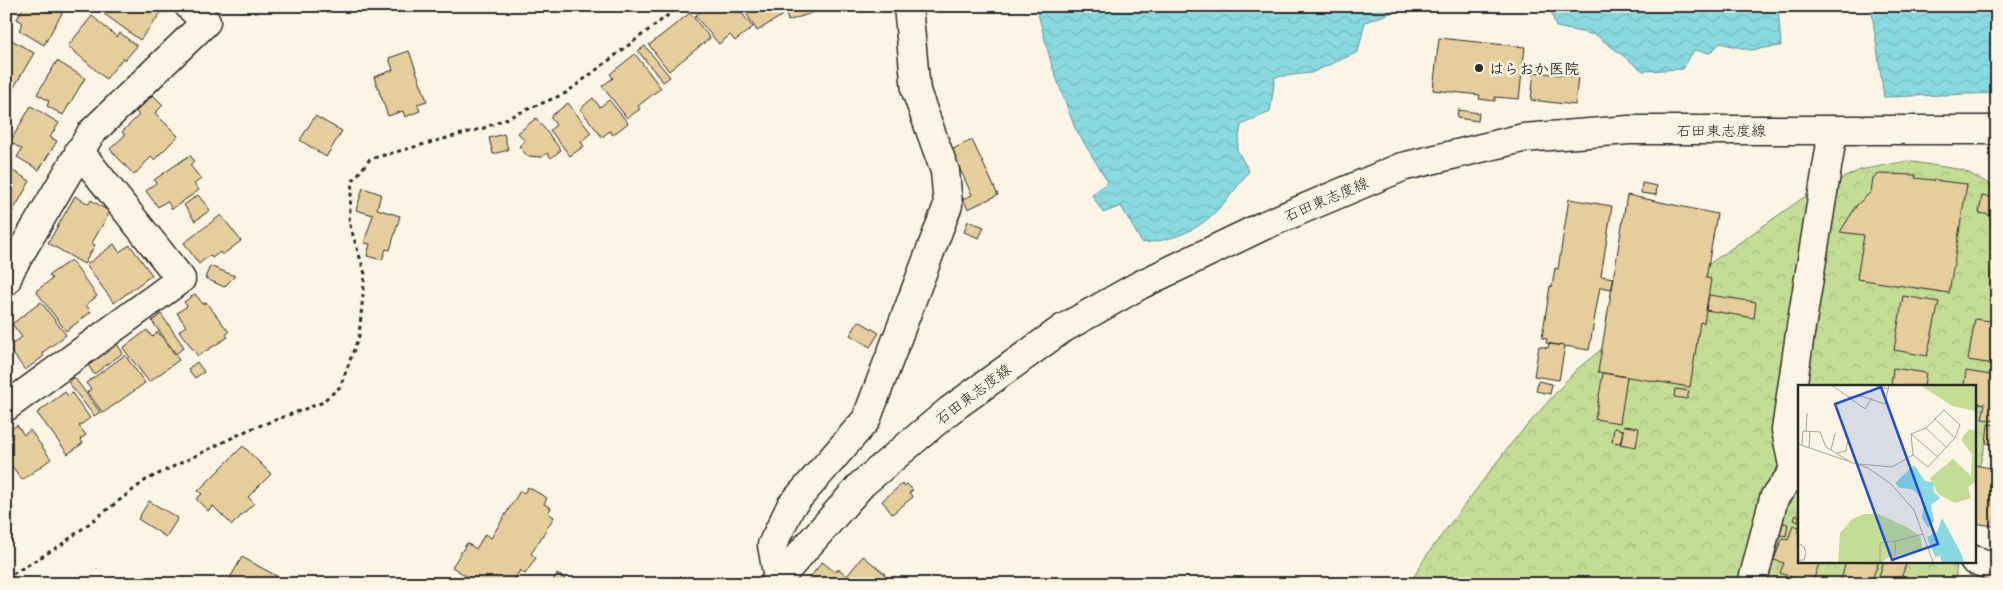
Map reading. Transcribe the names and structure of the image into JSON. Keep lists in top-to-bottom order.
{
  "streets": {
    "street": ["石田東志度線"]
  },
  "places": ["はらおか医院"]
}
